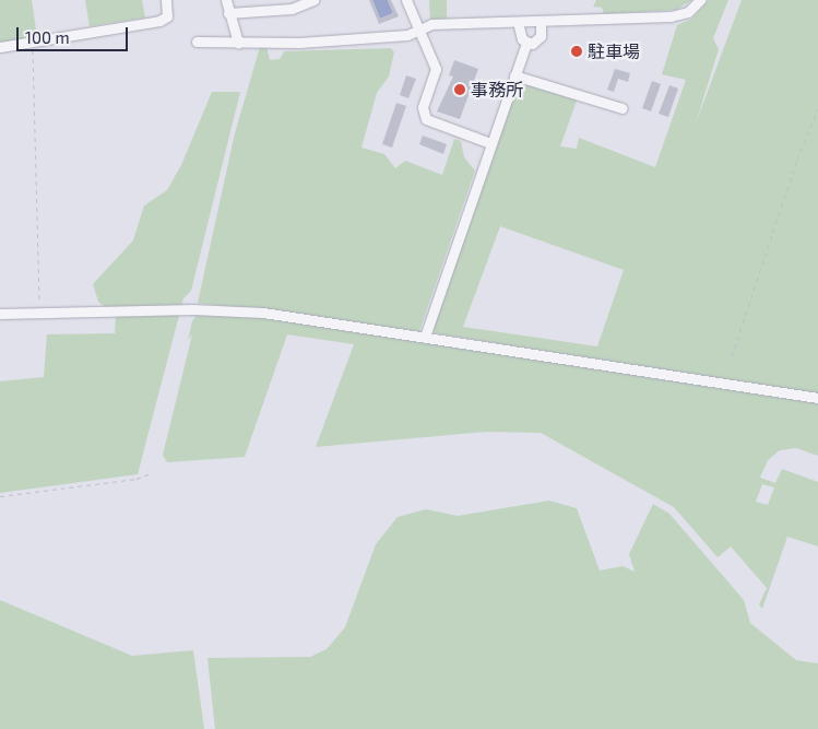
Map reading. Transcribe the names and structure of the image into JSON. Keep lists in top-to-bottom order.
{
  "places": ["駐車場", "事務所"],
  "scale_bar": "100 m"
}
